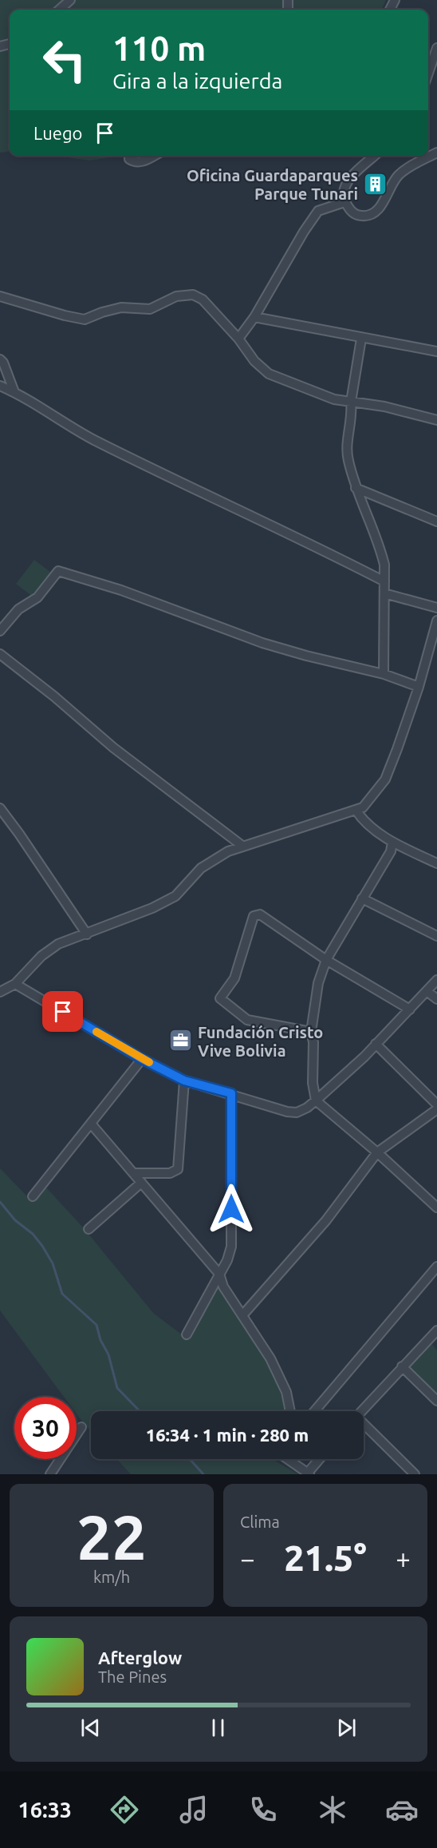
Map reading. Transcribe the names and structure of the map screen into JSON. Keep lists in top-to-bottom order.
{
  "places": {
    "building": ["Oficina Guardaparques Parque Tunari"],
    "office": ["Fundación Cristo Vive Bolivia"]
  },
  "page": {
    "turn": ["110 m", "Gira a la izquierda"],
    "then": "Luego",
    "limit": "30",
    "trip": "16:34 · 1 min · 280 m",
    "tile": [
      ["22", "km/h"],
      "Clima"
    ],
    "heat": ["−", "21.5°", "+"],
    "song": ["Afterglow", "The Pines"],
    "tabs": "16:33"
  }
}
